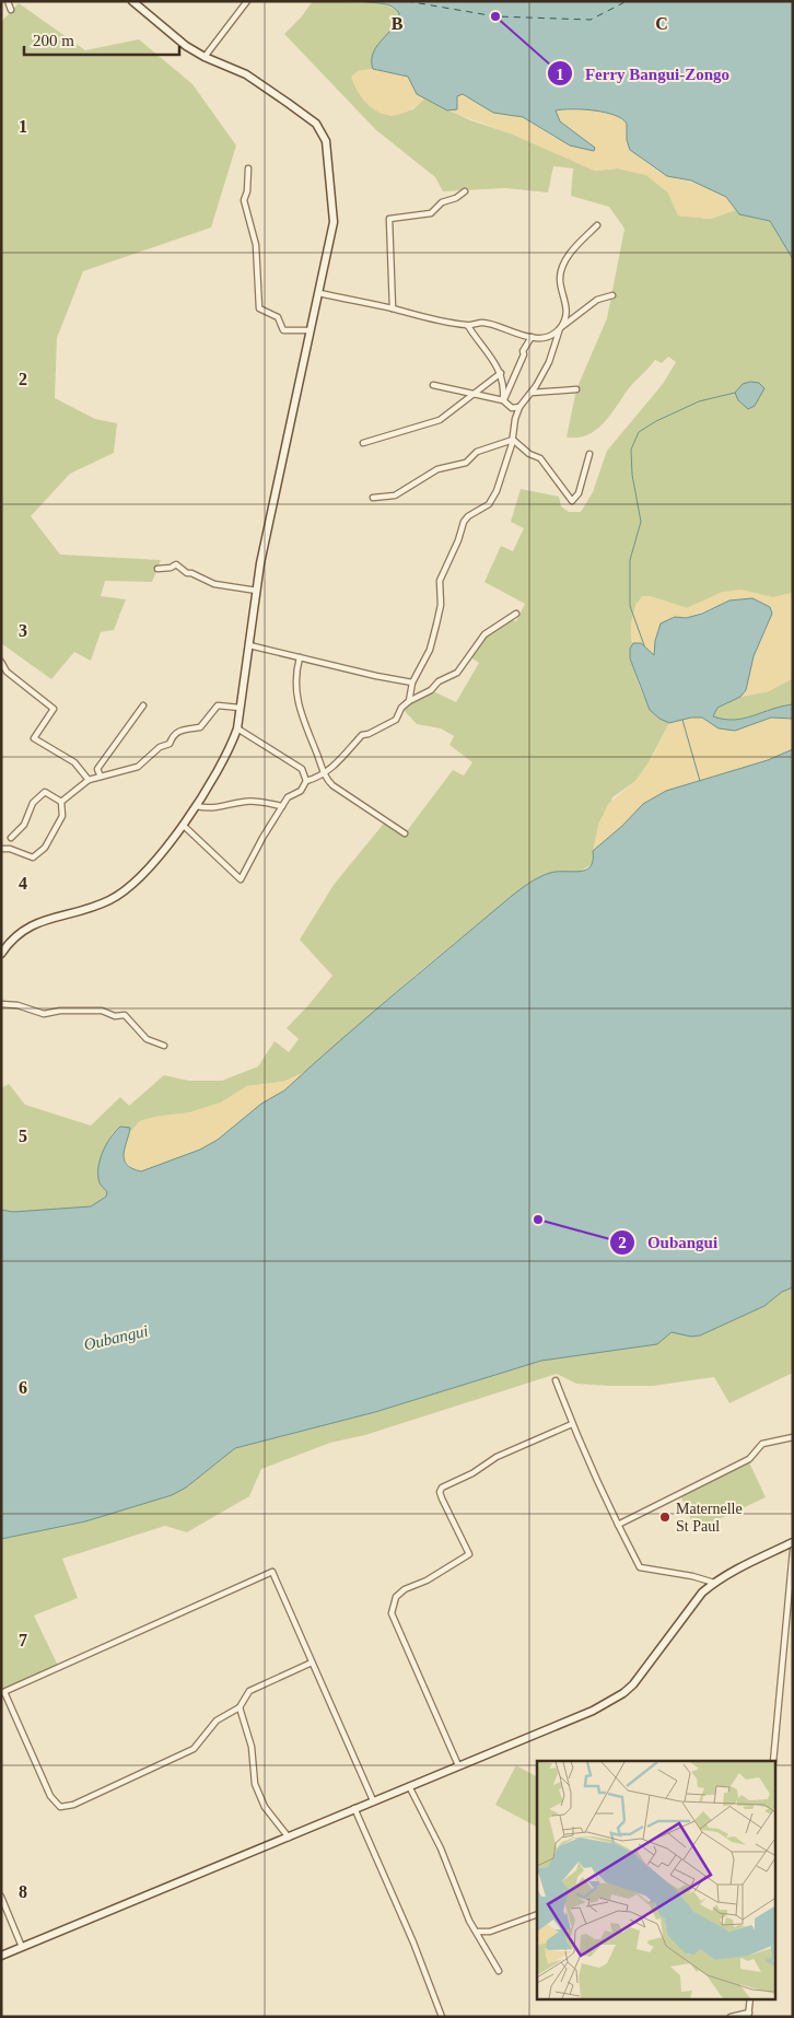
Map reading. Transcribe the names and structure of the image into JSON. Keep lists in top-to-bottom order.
{
  "water": ["Oubangui"],
  "places": ["Ferry Bangui-Zongo", "Oubangui", "Maternelle St Paul"],
  "scale_bar": "200 m",
  "grid": {
    "columns": ["B", "C"],
    "rows": [
      "1",
      "2",
      "3",
      "4",
      "5",
      "6",
      "7",
      "8"
    ]
  }
}
